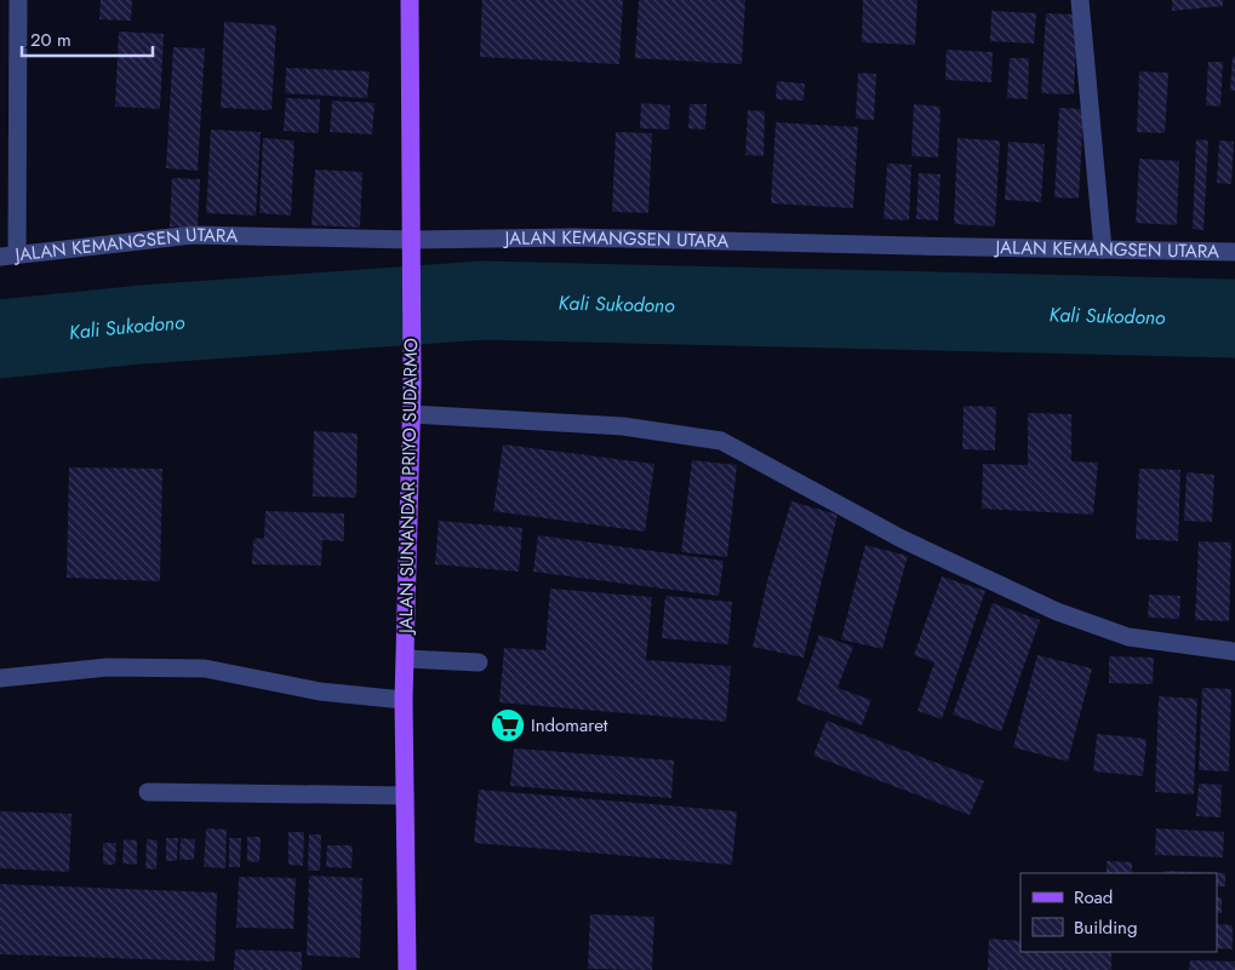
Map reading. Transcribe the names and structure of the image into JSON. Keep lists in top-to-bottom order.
{
  "streets": {
    "main road": ["JALAN SUNANDAR PRIYO SUDARMO"],
    "street": ["JALAN KEMANGSEN UTARA"]
  },
  "crossings": [
    ["JALAN KEMANGSEN UTARA", "JALAN SUNANDAR PRIYO SUDARMO"]
  ],
  "water": ["Kali Sukodono"],
  "places": {
    "supermarket": ["Indomaret"]
  },
  "legend": ["Road", "Building"],
  "scale_bar": "20 m"
}
